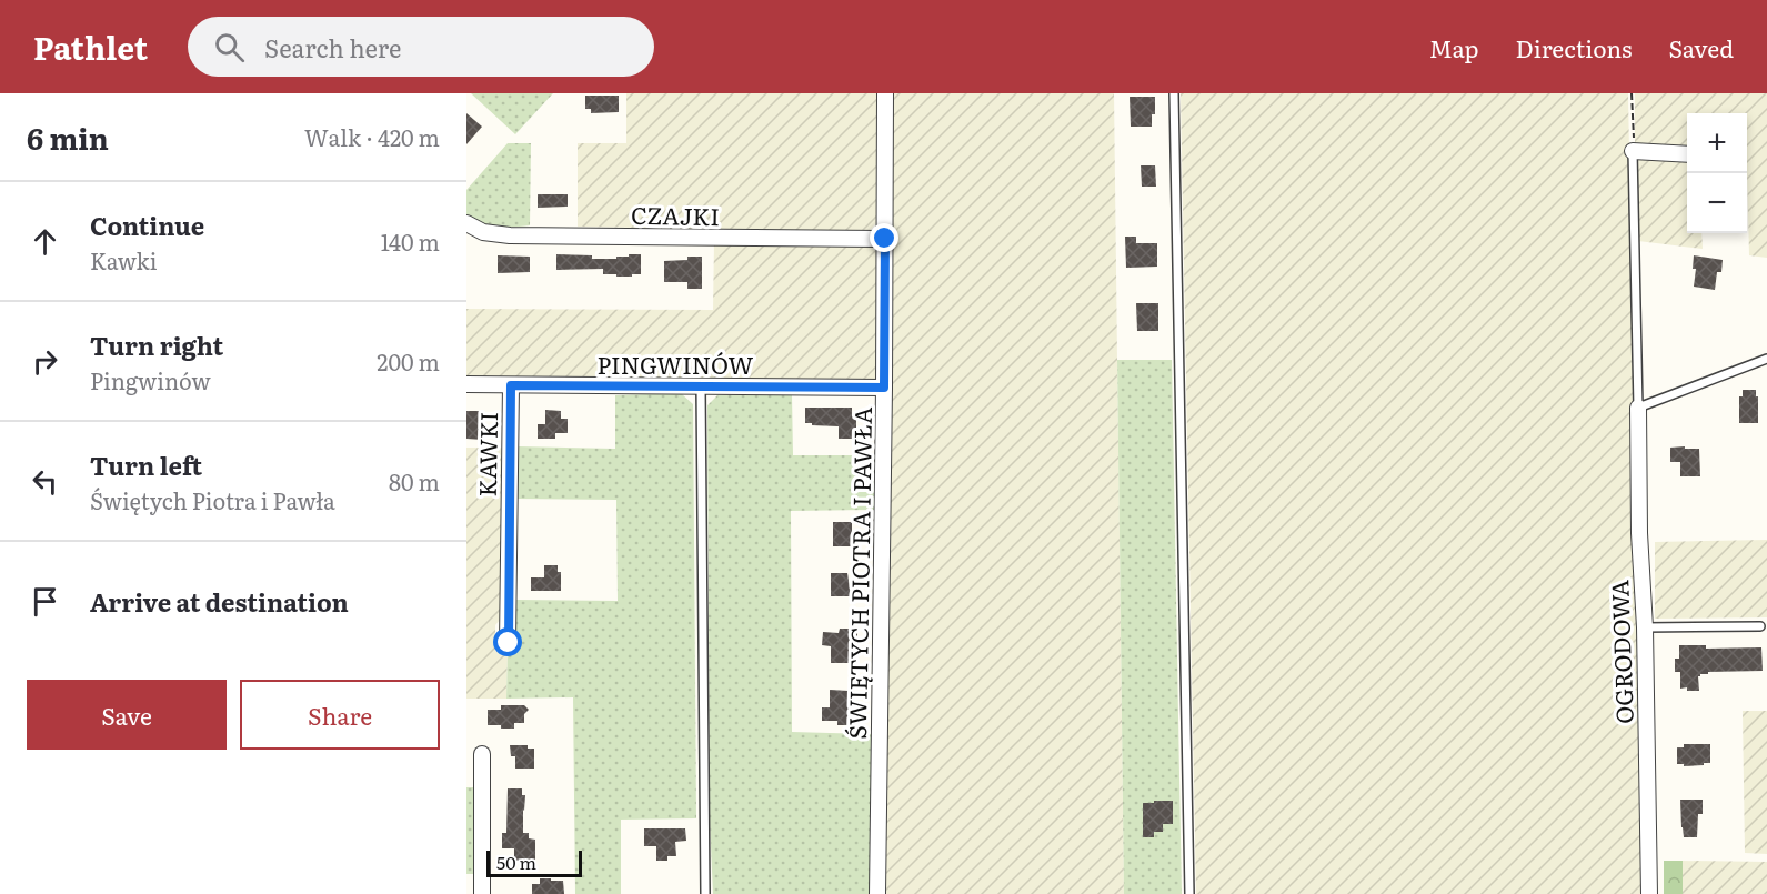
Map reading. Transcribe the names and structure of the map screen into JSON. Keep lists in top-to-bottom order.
{
  "streets": {
    "street": [
      "CZAJKI",
      "PINGWINÓW",
      "KAWKI",
      "ŚWIĘTYCH PIOTRA I PAWŁA",
      "OGRODOWA"
    ]
  },
  "crossings": [
    ["CZAJKI", "ŚWIĘTYCH PIOTRA I PAWŁA"],
    ["PINGWINÓW", "KAWKI"],
    ["PINGWINÓW", "ŚWIĘTYCH PIOTRA I PAWŁA"]
  ],
  "scale_bar": "50 m",
  "page": {
    "header": "Pathlet",
    "search": "Search here",
    "nav": ["Map", "Directions", "Saved"],
    "heading": ["6 min", "Walk · 420 m"],
    "map_buttons": ["+", "−"],
    "list": [
      ["Continue", "Kawki", "140 m"],
      ["Turn right", "Pingwinów", "200 m"],
      ["Turn left", "Świętych Piotra i Pawła", "80 m"],
      "Arrive at destination"
    ],
    "buttons": ["Save", "Share"],
    "scale": "50 m"
  }
}
